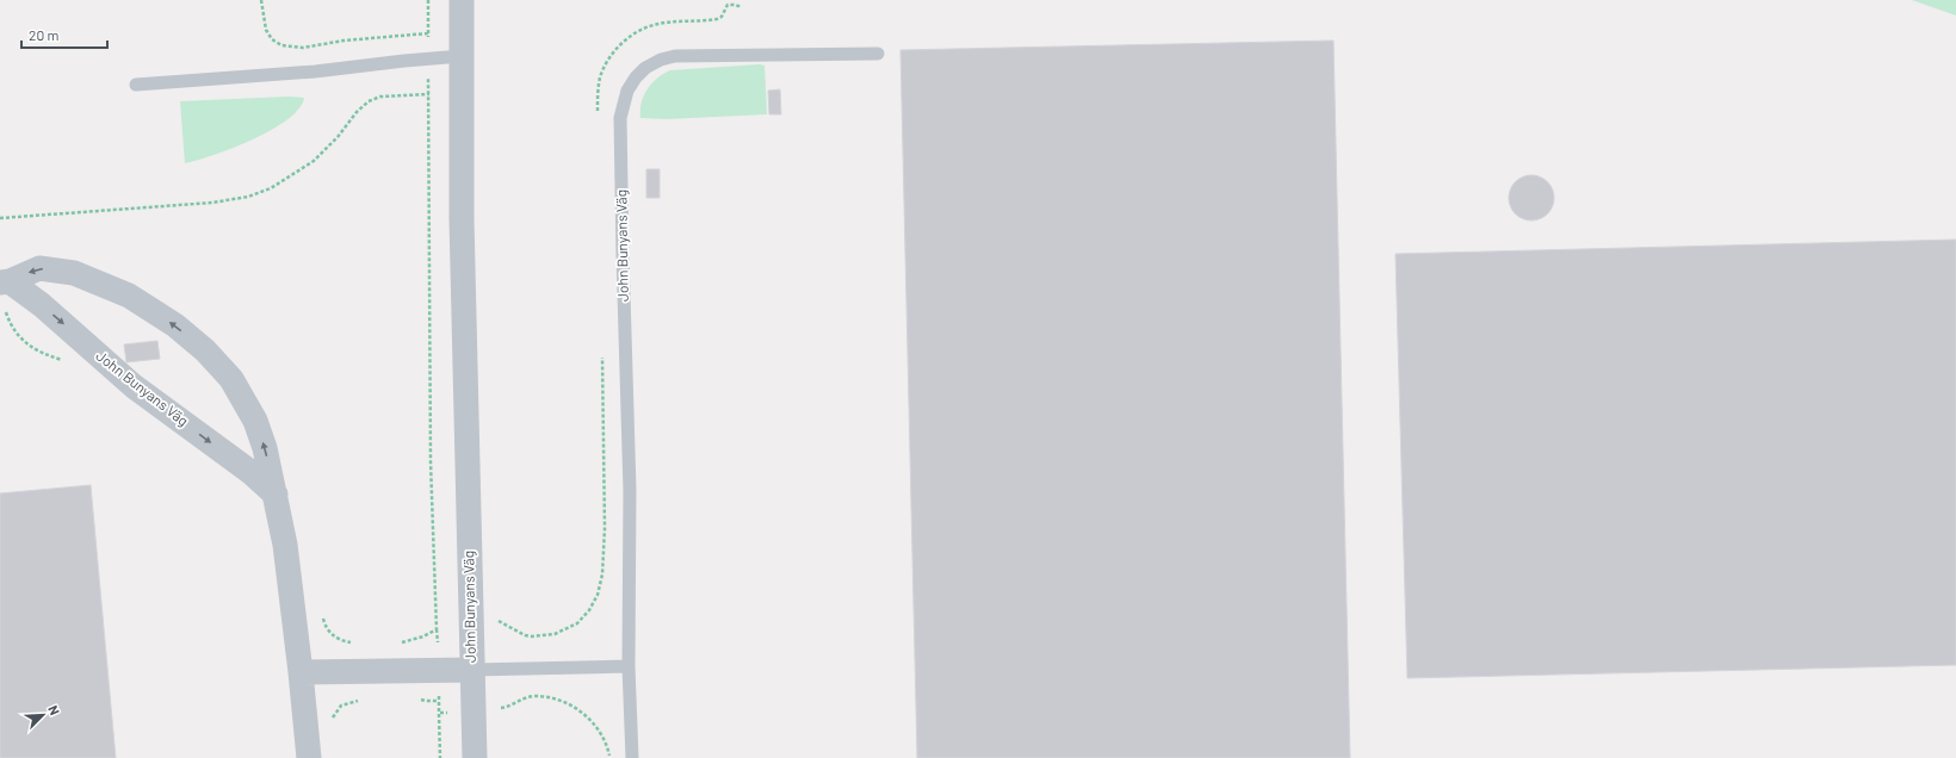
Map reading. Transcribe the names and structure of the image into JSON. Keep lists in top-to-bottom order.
{
  "streets": {
    "street": ["John Bunyans Väg"]
  },
  "scale_bar": "20 m",
  "north": "top right"
}
